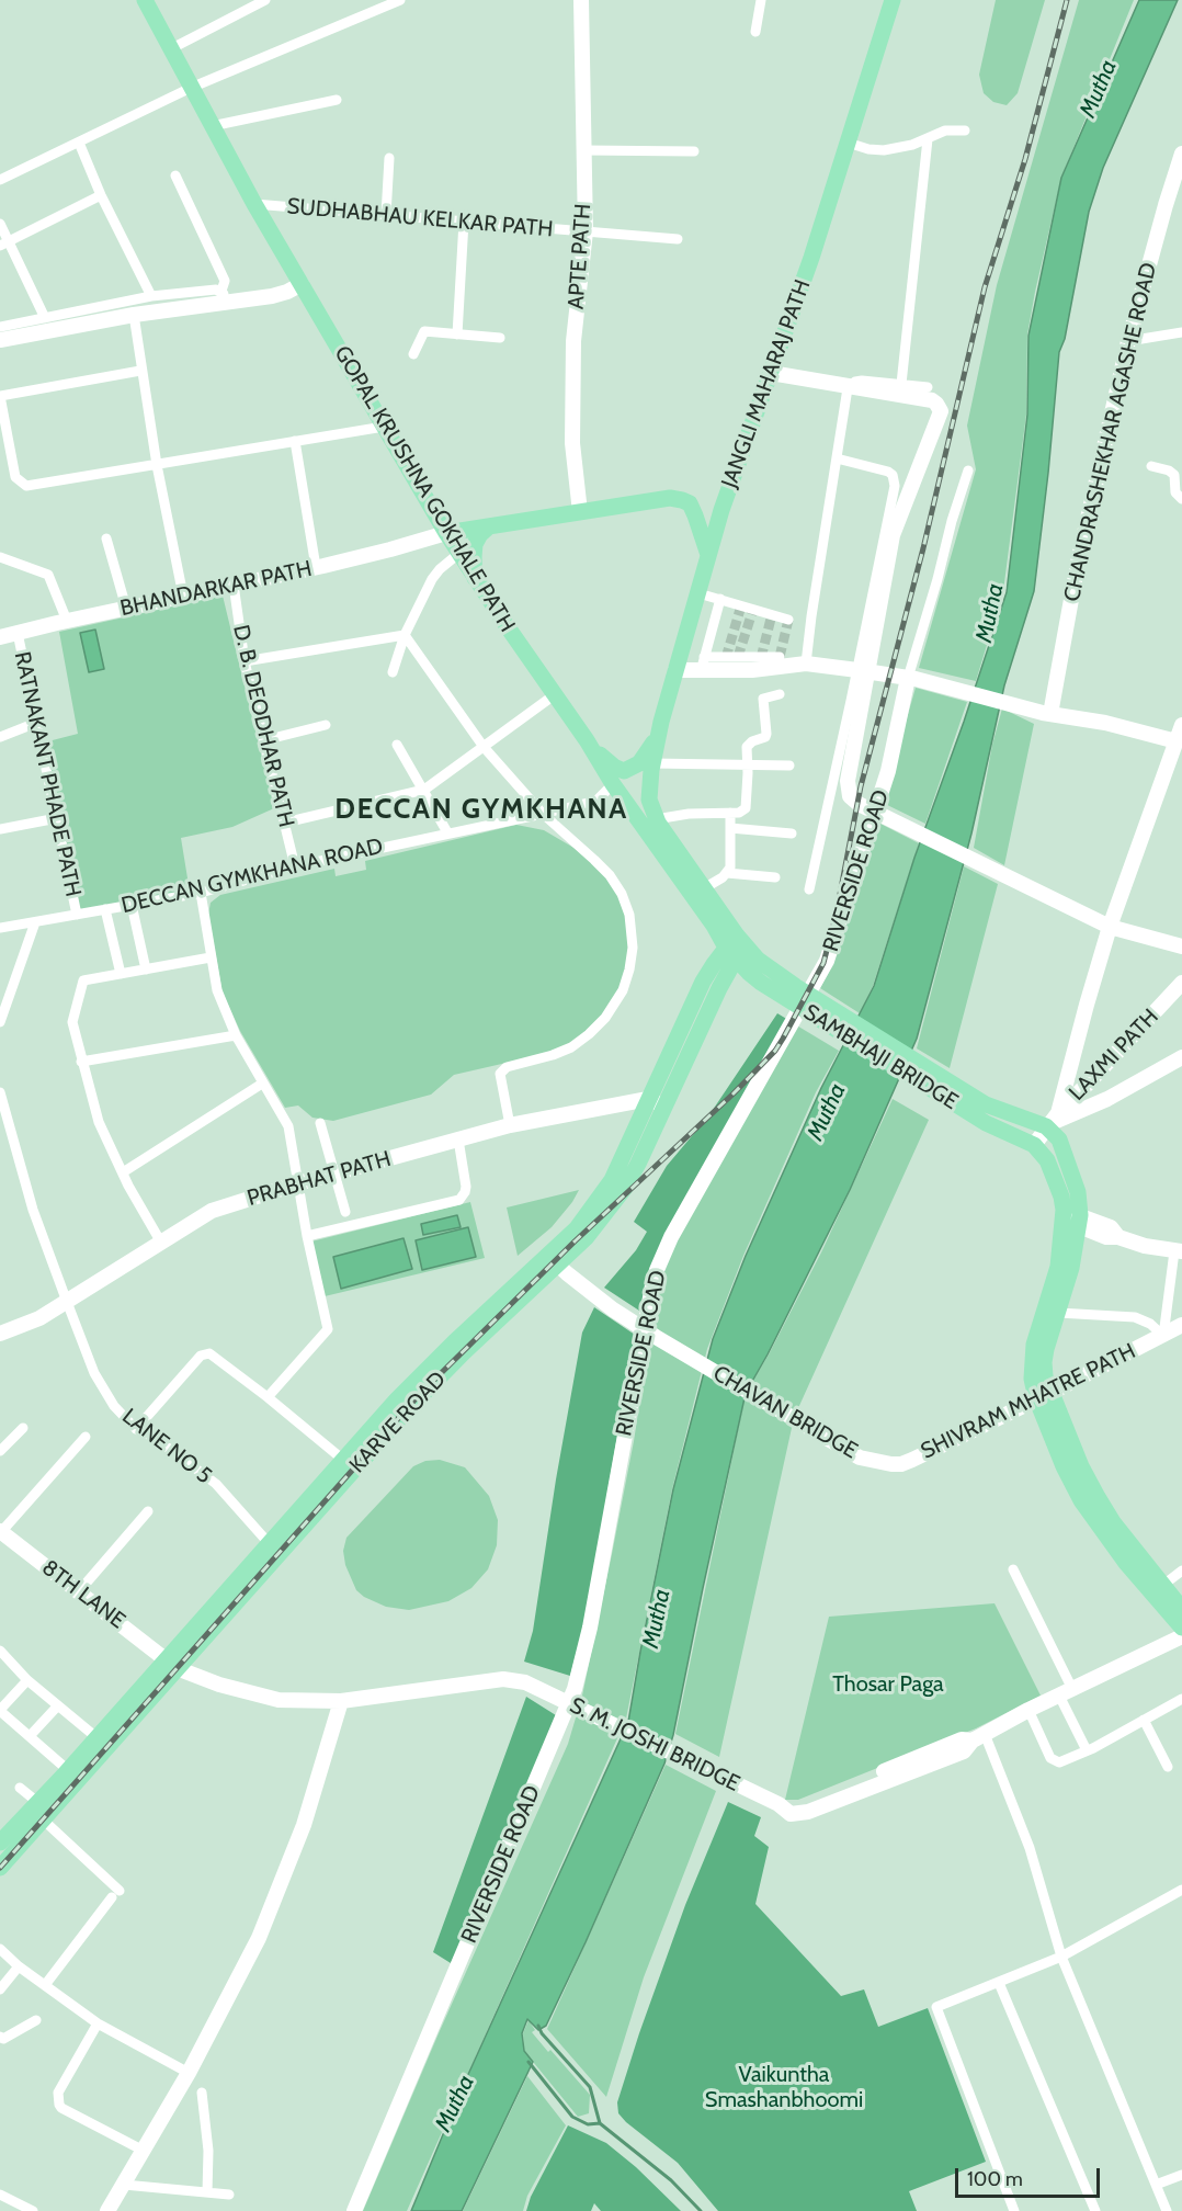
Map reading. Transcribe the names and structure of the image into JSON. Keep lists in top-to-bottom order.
{
  "streets": {
    "main road": [
      "JANGLI MAHARAJ PATH",
      "GOPAL KRUSHNA GOKHALE PATH",
      "SAMBHAJI BRIDGE",
      "KARVE ROAD"
    ],
    "street": [
      "SUDHABHAU KELKAR PATH",
      "APTE PATH",
      "CHANDRASHEKHAR AGASHE ROAD",
      "BHANDARKAR PATH",
      "D. B. DEODHAR PATH",
      "RATNAKANT PHADE PATH",
      "RIVERSIDE ROAD",
      "DECCAN GYMKHANA ROAD",
      "LAXMI PATH",
      "PRABHAT PATH",
      "SHIVRAM MHATRE PATH",
      "CHAVAN BRIDGE",
      "LANE NO 5",
      "8TH LANE",
      "S. M. JOSHI BRIDGE"
    ]
  },
  "crossings": [
    ["SUDHABHAU KELKAR PATH", "APTE PATH"],
    ["SUDHABHAU KELKAR PATH", "GOPAL KRUSHNA GOKHALE PATH"],
    ["GOPAL KRUSHNA GOKHALE PATH", "BHANDARKAR PATH"],
    ["GOPAL KRUSHNA GOKHALE PATH", "DECCAN GYMKHANA ROAD"],
    ["GOPAL KRUSHNA GOKHALE PATH", "SAMBHAJI BRIDGE"],
    ["GOPAL KRUSHNA GOKHALE PATH", "KARVE ROAD"],
    ["BHANDARKAR PATH", "D. B. DEODHAR PATH"],
    ["BHANDARKAR PATH", "RATNAKANT PHADE PATH"],
    ["D. B. DEODHAR PATH", "DECCAN GYMKHANA ROAD"],
    ["RATNAKANT PHADE PATH", "DECCAN GYMKHANA ROAD"],
    ["LAXMI PATH", "SAMBHAJI BRIDGE"],
    ["SAMBHAJI BRIDGE", "KARVE ROAD"],
    ["PRABHAT PATH", "KARVE ROAD"],
    ["PRABHAT PATH", "LANE NO 5"],
    ["SHIVRAM MHATRE PATH", "CHAVAN BRIDGE"],
    ["CHAVAN BRIDGE", "KARVE ROAD"],
    ["KARVE ROAD", "LANE NO 5"],
    ["KARVE ROAD", "8TH LANE"],
    ["8TH LANE", "S. M. JOSHI BRIDGE"]
  ],
  "districts": ["DECCAN GYMKHANA"],
  "water": ["Mutha"],
  "parks": ["Thosar Paga", "Vaikuntha Smashanbhoomi"],
  "scale_bar": "100 m"
}
